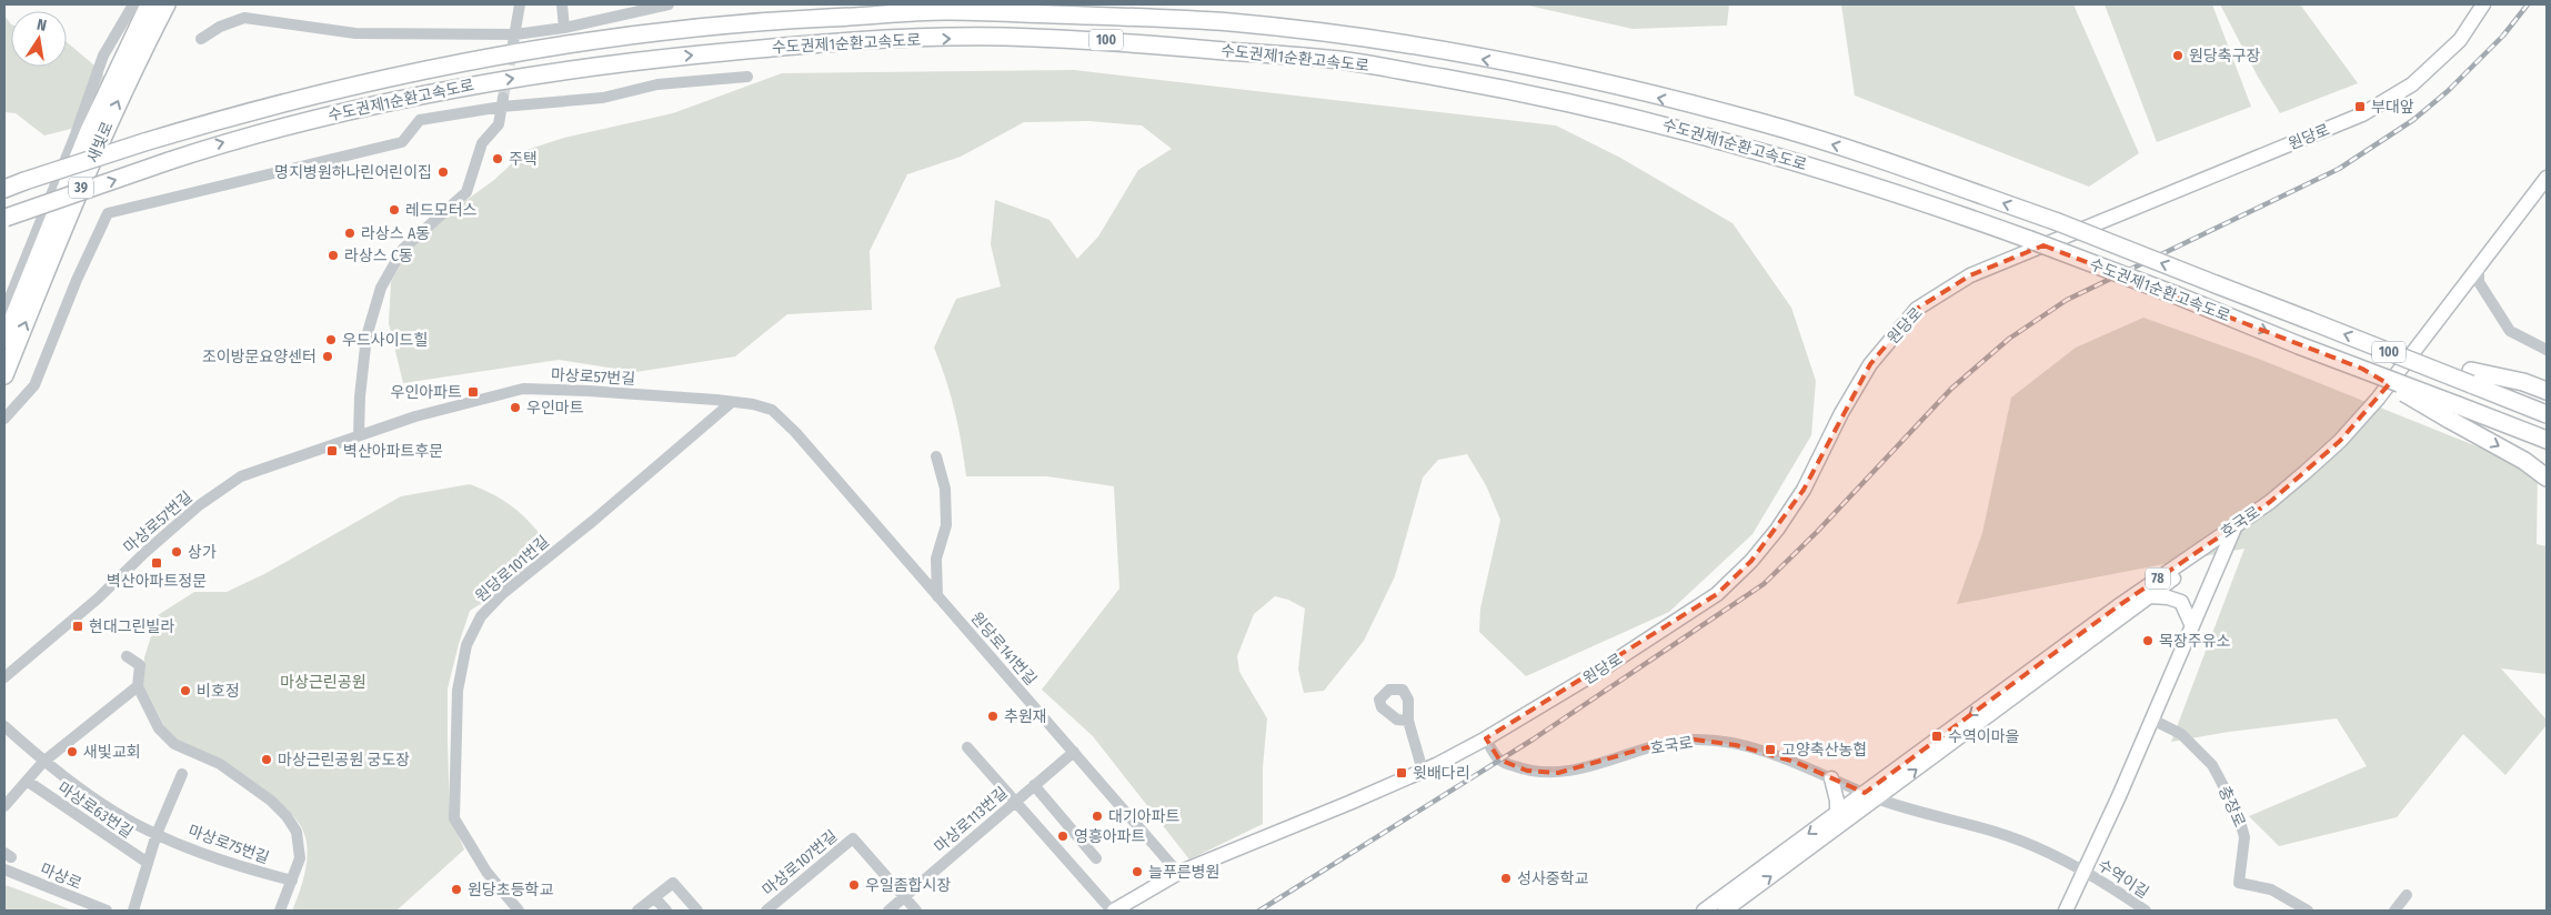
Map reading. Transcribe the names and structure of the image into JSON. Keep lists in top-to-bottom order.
{
  "streets": {
    "highway": [
      "100",
      "수도권제1순환고속도로",
      "새빛로",
      "39"
    ],
    "main road": ["원당로", "호국로", "78"],
    "street": [
      "마상로57번길",
      "원당로101번길",
      "원당로141번길",
      "충장로",
      "마상로63번길",
      "마상로113번길",
      "마상로75번길",
      "마상로107번길",
      "마상로",
      "수역이길"
    ]
  },
  "crossings": [
    ["원당로", "호국로"],
    ["원당로", "원당로141번길"],
    ["마상로57번길", "원당로101번길"],
    ["마상로57번길", "원당로141번길"],
    ["호국로", "수역이길"],
    ["원당로101번길", "원당로141번길"],
    ["원당로141번길", "마상로113번길"],
    ["마상로63번길", "마상로75번길"],
    ["마상로113번길", "마상로107번길"]
  ],
  "parks": ["마상근린공원"],
  "places": {
    "other": [
      "원당축구장",
      "주택",
      "명지병원하나린어린이집",
      "레드모터스",
      "라상스 A동",
      "라상스 C동",
      "우드사이드힐",
      "조이방문요양센터",
      "우인마트",
      "상가",
      "목장주유소",
      "비호정",
      "추원재",
      "새빛교회",
      "마상근린공원 궁도장",
      "대기아파트",
      "영흥아파트",
      "늘푸른병원",
      "성사중학교",
      "우일좀합시장",
      "원당초등학교"
    ],
    "transit": [
      "부대앞",
      "우인아파트",
      "벽산아파트후문",
      "벽산아파트정문",
      "현대그린빌라",
      "수역이마을",
      "고양축산농협",
      "윗배다리"
    ]
  },
  "north": "top"
}
